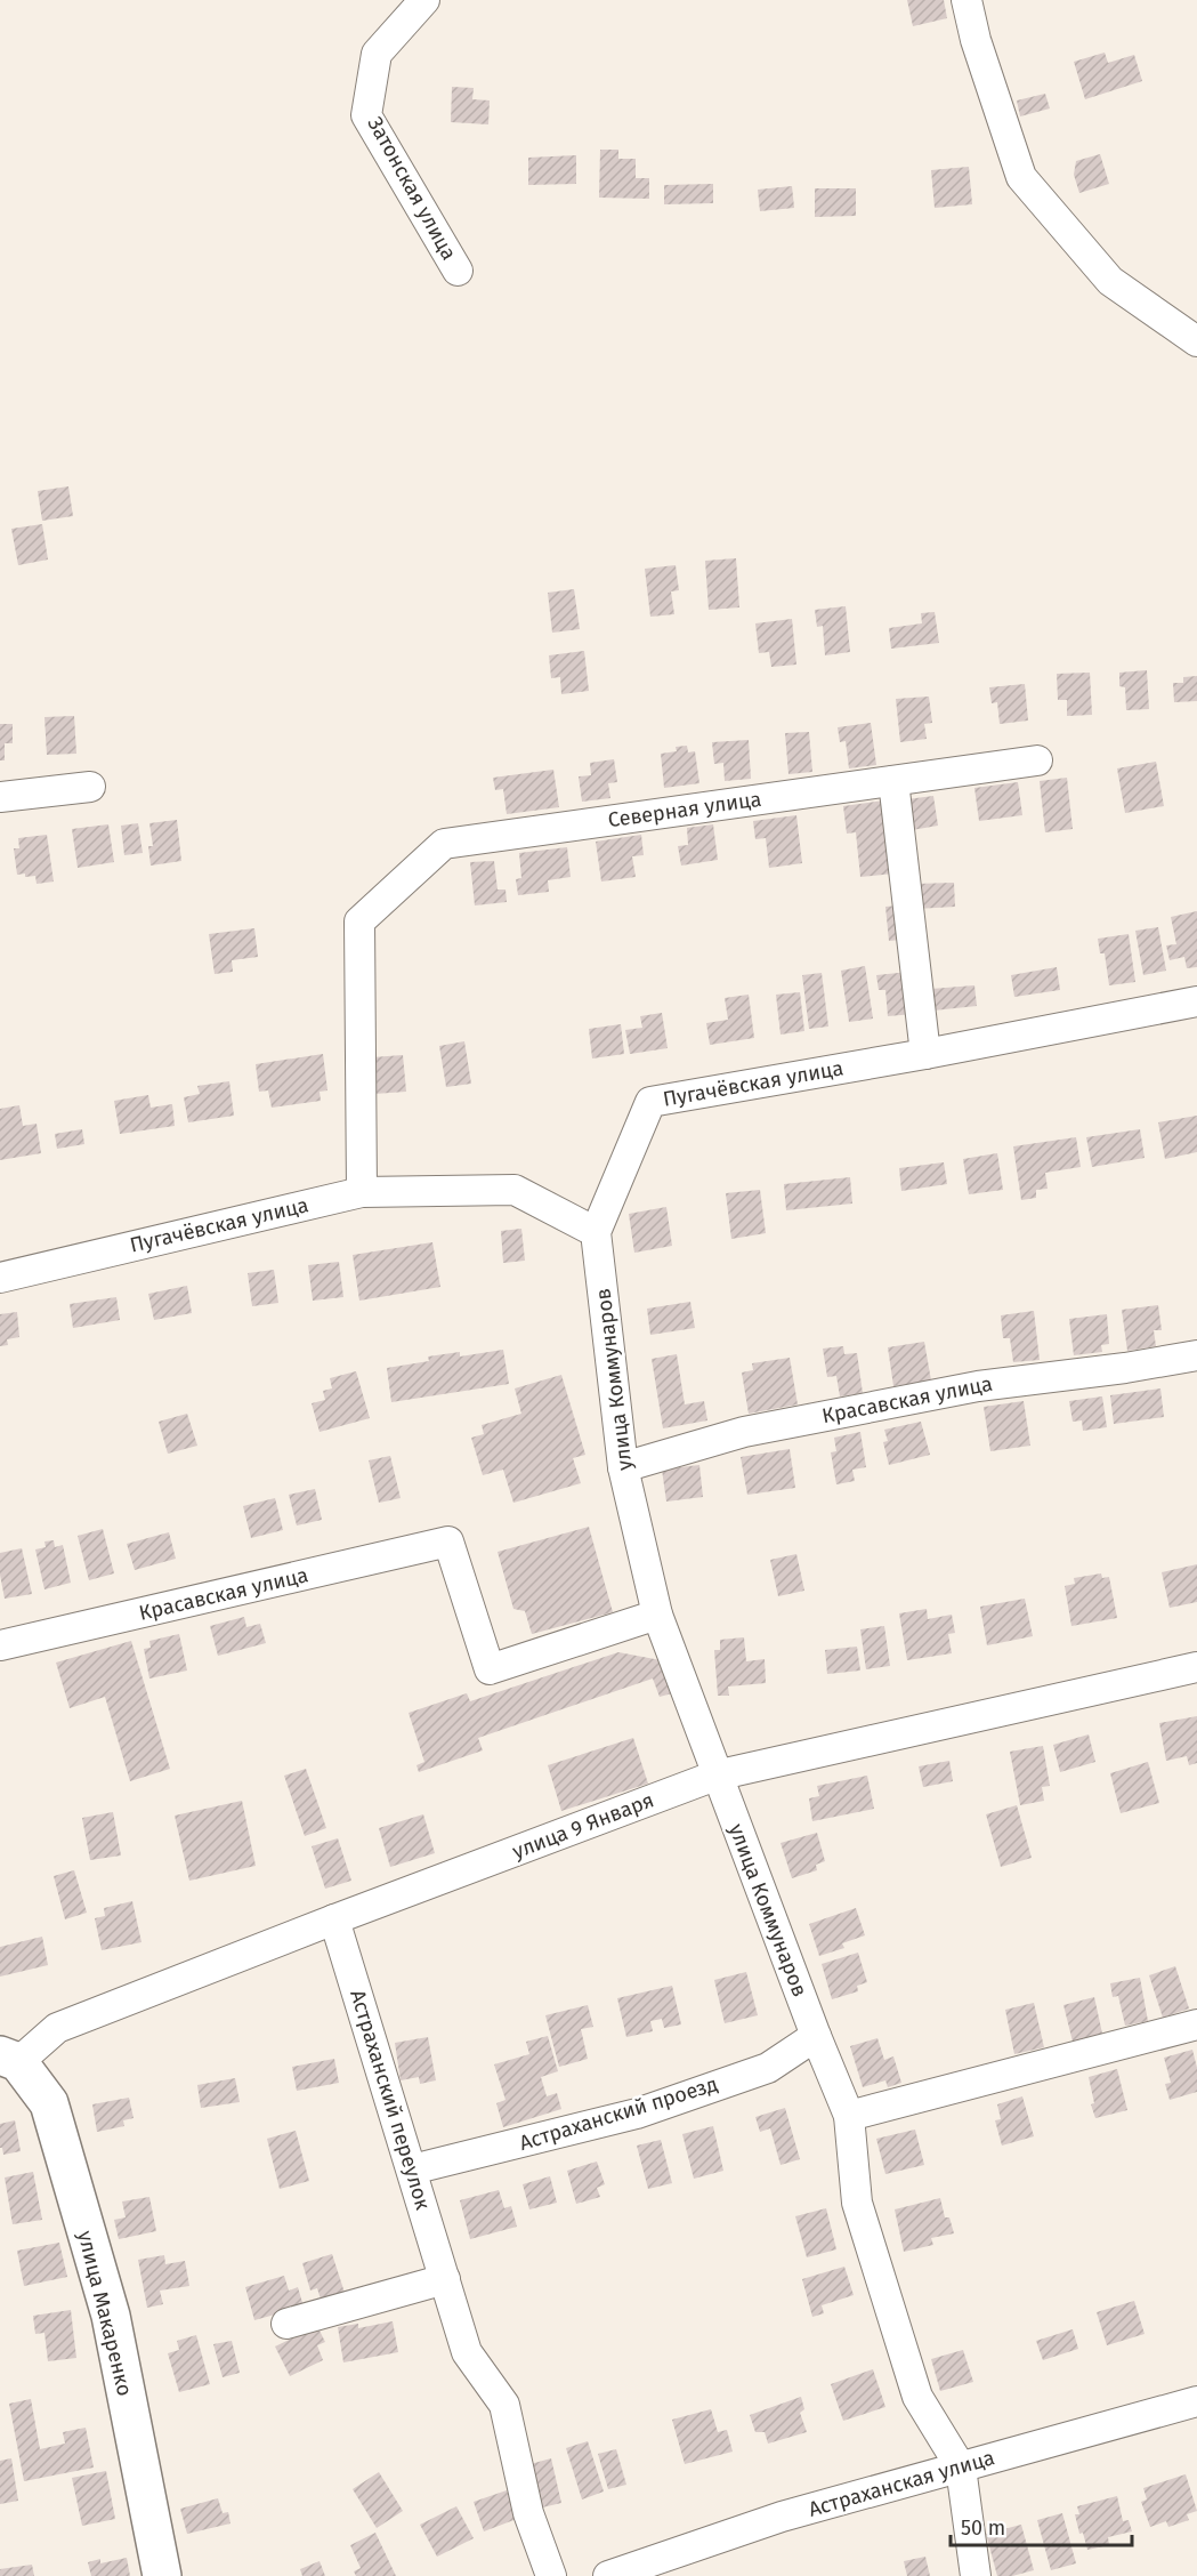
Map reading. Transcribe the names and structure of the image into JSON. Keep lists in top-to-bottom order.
{
  "streets": {
    "main road": ["улица Макаренко"],
    "street": [
      "Затонская улица",
      "Северная улица",
      "Пугачёвская улица",
      "улица Коммунаров",
      "Красавская улица",
      "улица 9 Января",
      "Астраханский переулок",
      "Астраханский проезд",
      "Астраханская улица"
    ]
  },
  "crossings": [
    ["Северная улица", "Пугачёвская улица"],
    ["Пугачёвская улица", "улица Коммунаров"],
    ["улица Коммунаров", "Красавская улица"],
    ["улица Коммунаров", "улица 9 Января"],
    ["улица Коммунаров", "Астраханский проезд"],
    ["улица Коммунаров", "Астраханская улица"],
    ["улица 9 Января", "Астраханский переулок"],
    ["улица 9 Января", "улица Макаренко"],
    ["Астраханский переулок", "Астраханский проезд"]
  ],
  "scale_bar": "50 m"
}
